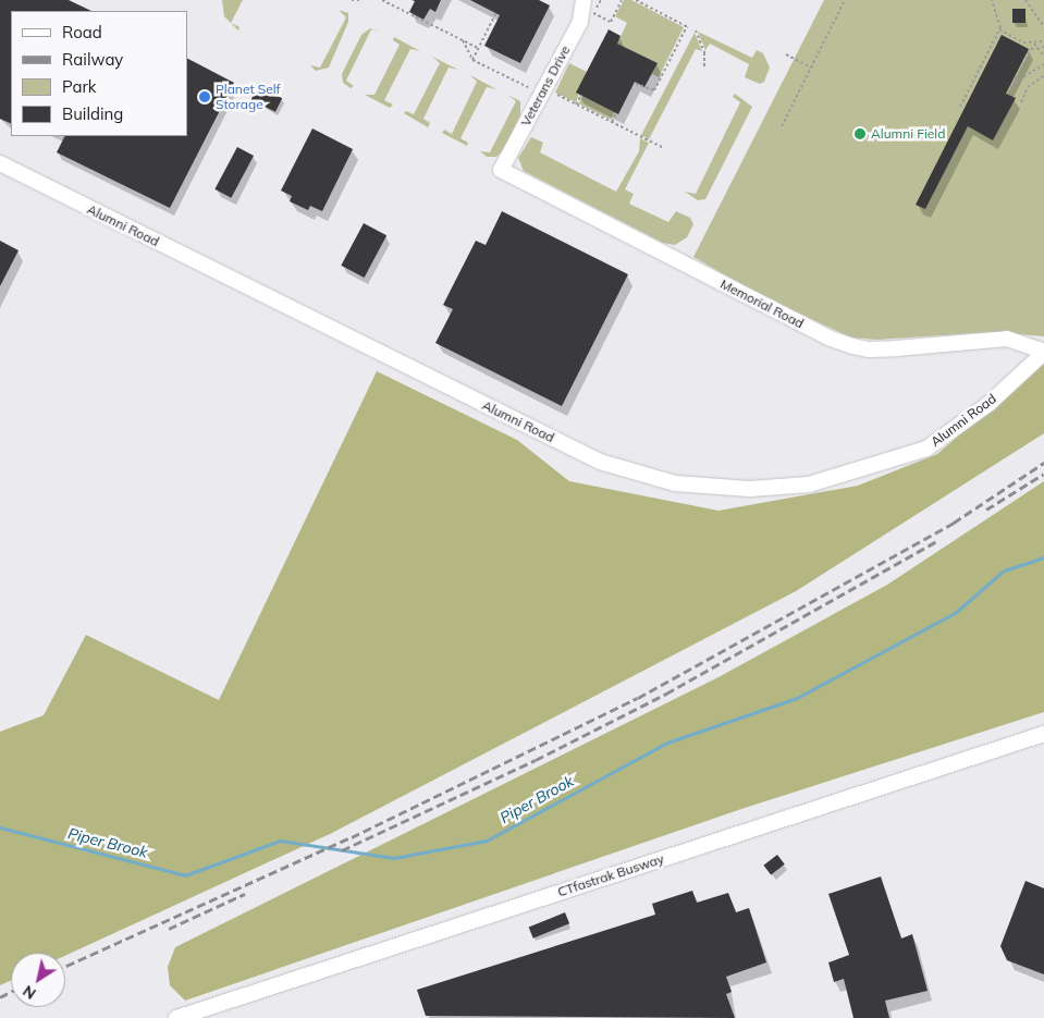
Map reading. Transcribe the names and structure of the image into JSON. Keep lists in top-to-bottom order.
{
  "streets": {
    "street": [
      "Veterans Drive",
      "Alumni Road",
      "Memorial Road",
      "CTfastrak Busway"
    ]
  },
  "crossings": [
    ["Veterans Drive", "Memorial Road"],
    ["Alumni Road", "Memorial Road"]
  ],
  "water": ["Piper Brook"],
  "places": ["Planet Self Storage", "Alumni Field"],
  "legend": [
    "Road",
    "Railway",
    "Park",
    "Building"
  ],
  "north": "bottom left"
}
